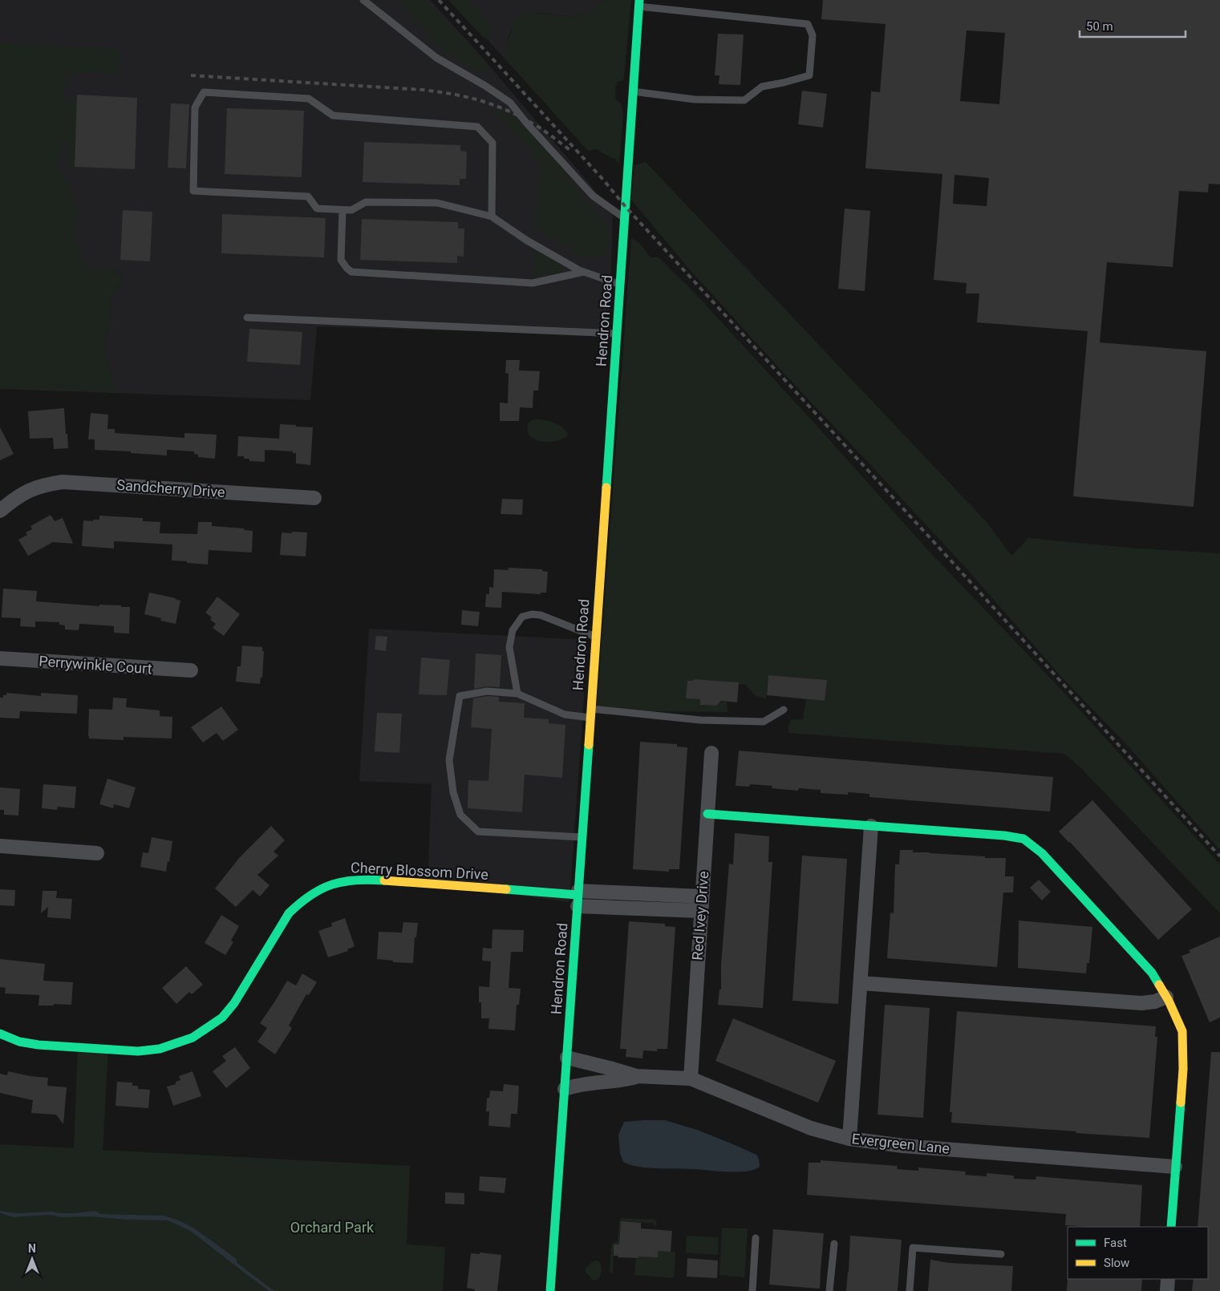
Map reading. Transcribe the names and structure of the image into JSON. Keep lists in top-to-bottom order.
{
  "streets": {
    "street": [
      "Hendron Road",
      "Sandcherry Drive",
      "Perrywinkle Court",
      "Cherry Blossom Drive",
      "Red Ivey Drive",
      "Evergreen Lane"
    ]
  },
  "crossings": [
    ["Hendron Road", "Cherry Blossom Drive"],
    ["Hendron Road", "Evergreen Lane"],
    ["Red Ivey Drive", "Evergreen Lane"]
  ],
  "parks": ["Orchard Park"],
  "legend": ["Fast", "Slow"],
  "scale_bar": "50 m",
  "north": "top"
}
